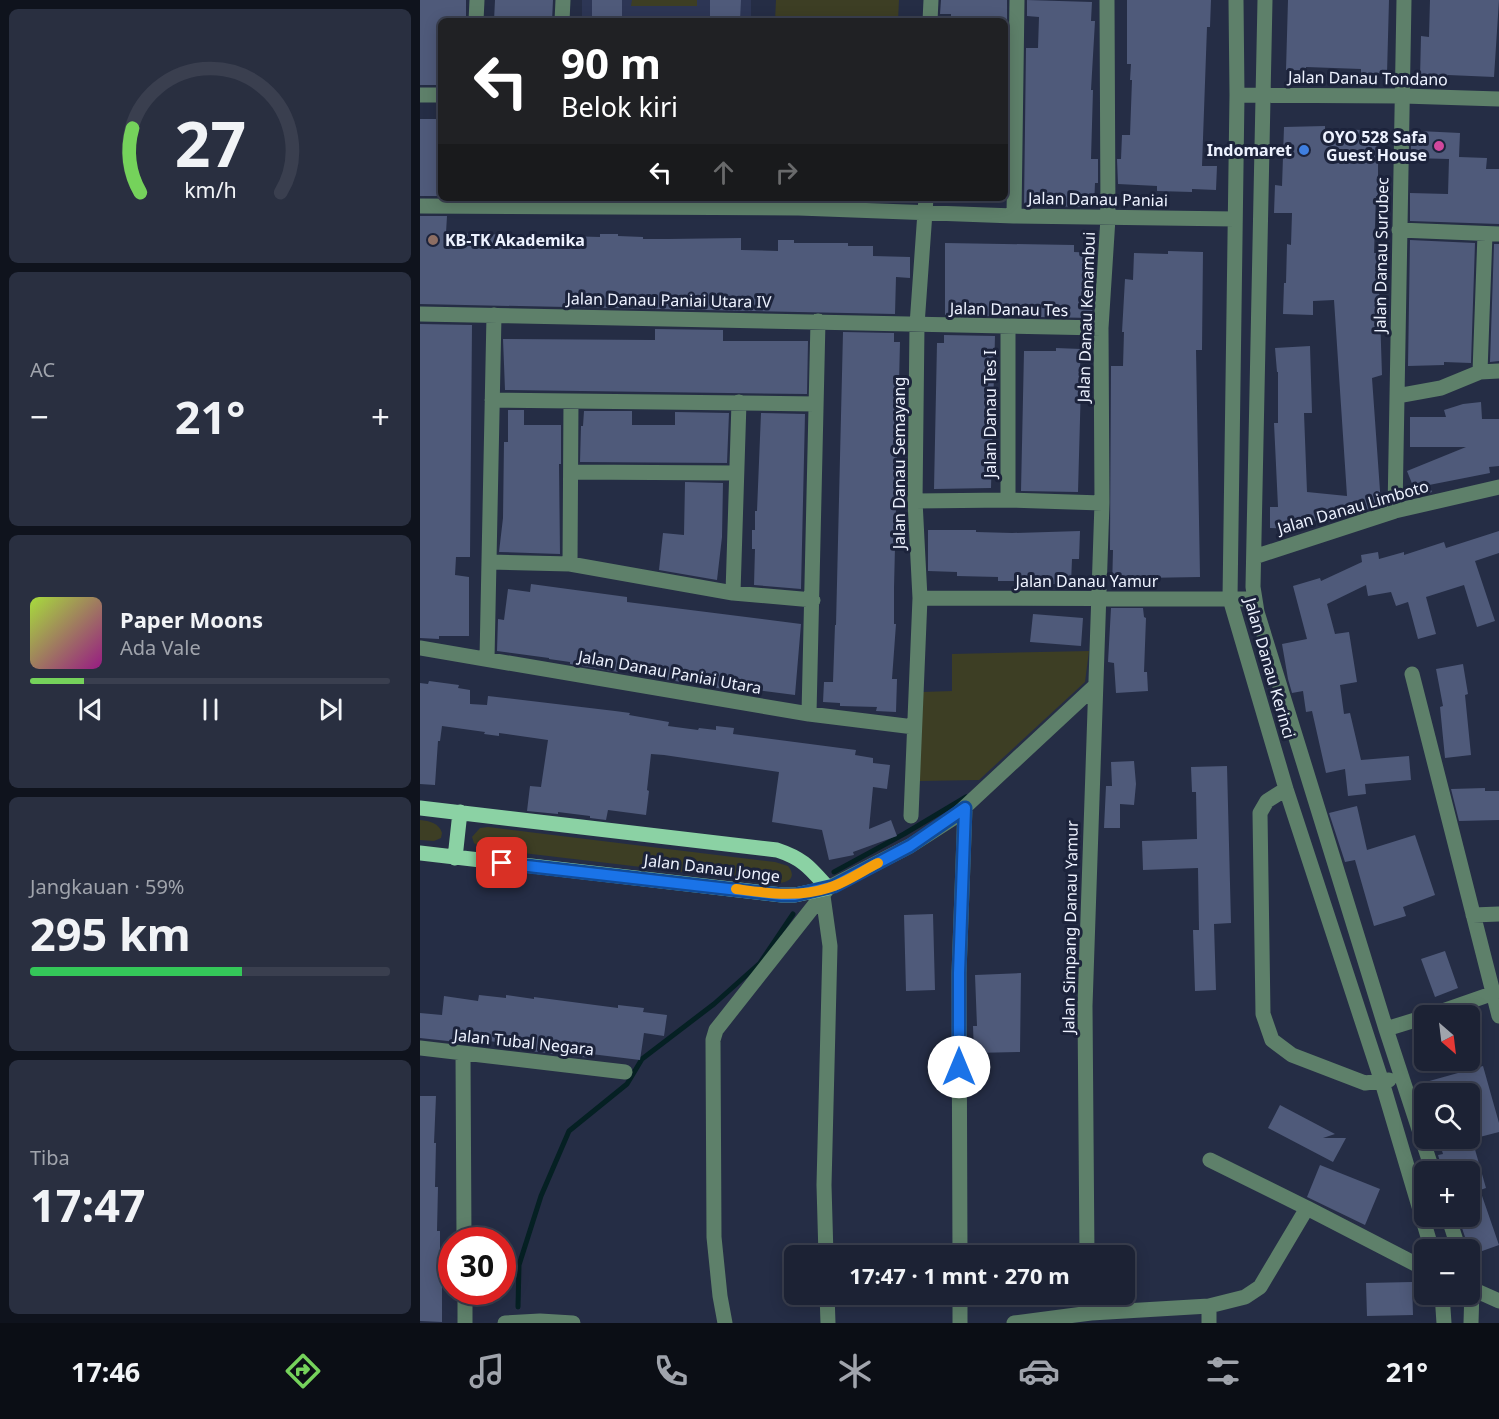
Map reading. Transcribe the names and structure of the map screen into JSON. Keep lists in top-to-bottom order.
{
  "streets": {
    "main road": ["Jalan Danau Jonge"],
    "street": [
      "Jalan Danau Tondano",
      "Jalan Danau Paniai",
      "Jalan Danau Surubec",
      "Jalan Danau Paniai Utara IV",
      "Jalan Danau Tes",
      "Jalan Danau Kenambui",
      "Jalan Danau Tes I",
      "Jalan Danau Semayang",
      "Jalan Danau Limboto",
      "Jalan Danau Yamur",
      "Jalan Danau Kerinci",
      "Jalan Danau Paniai Utara",
      "Jalan Simpang Danau Yamur",
      "Jalan Tubal Negara"
    ]
  },
  "crossings": [
    ["Jalan Danau Tondano", "Jalan Danau Surubec"],
    ["Jalan Danau Tondano", "Jalan Danau Kerinci"],
    ["Jalan Danau Paniai", "Jalan Danau Kenambui"],
    ["Jalan Danau Paniai", "Jalan Danau Semayang"],
    ["Jalan Danau Paniai", "Jalan Danau Kerinci"],
    ["Jalan Danau Surubec", "Jalan Danau Limboto"],
    ["Jalan Danau Paniai Utara IV", "Jalan Danau Tes"],
    ["Jalan Danau Paniai Utara IV", "Jalan Danau Semayang"],
    ["Jalan Danau Tes", "Jalan Danau Kenambui"],
    ["Jalan Danau Tes", "Jalan Danau Tes I"],
    ["Jalan Danau Tes", "Jalan Danau Semayang"],
    ["Jalan Danau Kenambui", "Jalan Danau Yamur"],
    ["Jalan Danau Kenambui", "Jalan Simpang Danau Yamur"],
    ["Jalan Danau Semayang", "Jalan Danau Yamur"],
    ["Jalan Danau Semayang", "Jalan Danau Paniai Utara"],
    ["Jalan Danau Limboto", "Jalan Danau Kerinci"],
    ["Jalan Danau Yamur", "Jalan Danau Kerinci"],
    ["Jalan Danau Yamur", "Jalan Simpang Danau Yamur"]
  ],
  "places": ["OYO 528 Safa Guest House", "Indomaret", "KB-TK Akademika"],
  "north": "bottom right",
  "page": {
    "turn": ["90 m", "Belok kiri"],
    "tile": [
      "AC",
      ["Jangkauan · 59%", "295 km"],
      ["Tiba", "17:47"]
    ],
    "heat": ["−", "21°", "+"],
    "song": ["Paper Moons", "Ada Vale"],
    "map_buttons": ["+", "−"],
    "limit": "30",
    "trip": "17:47 · 1 mnt · 270 m",
    "tabs": ["17:46", "21°"],
    "gauge": ["27", "km/h"]
  }
}
